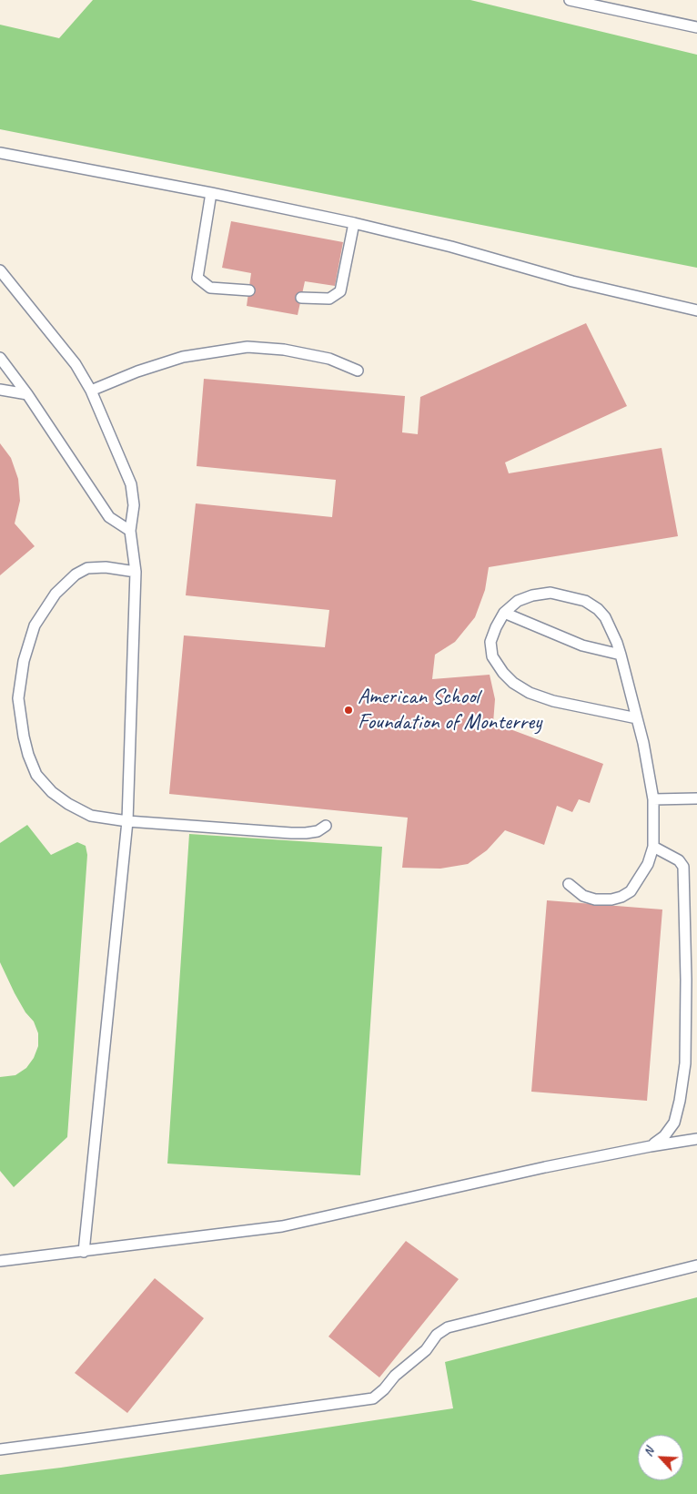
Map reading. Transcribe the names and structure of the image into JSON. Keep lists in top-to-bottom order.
{
  "places": ["American School Foundation of Monterrey"],
  "north": "top left"
}
